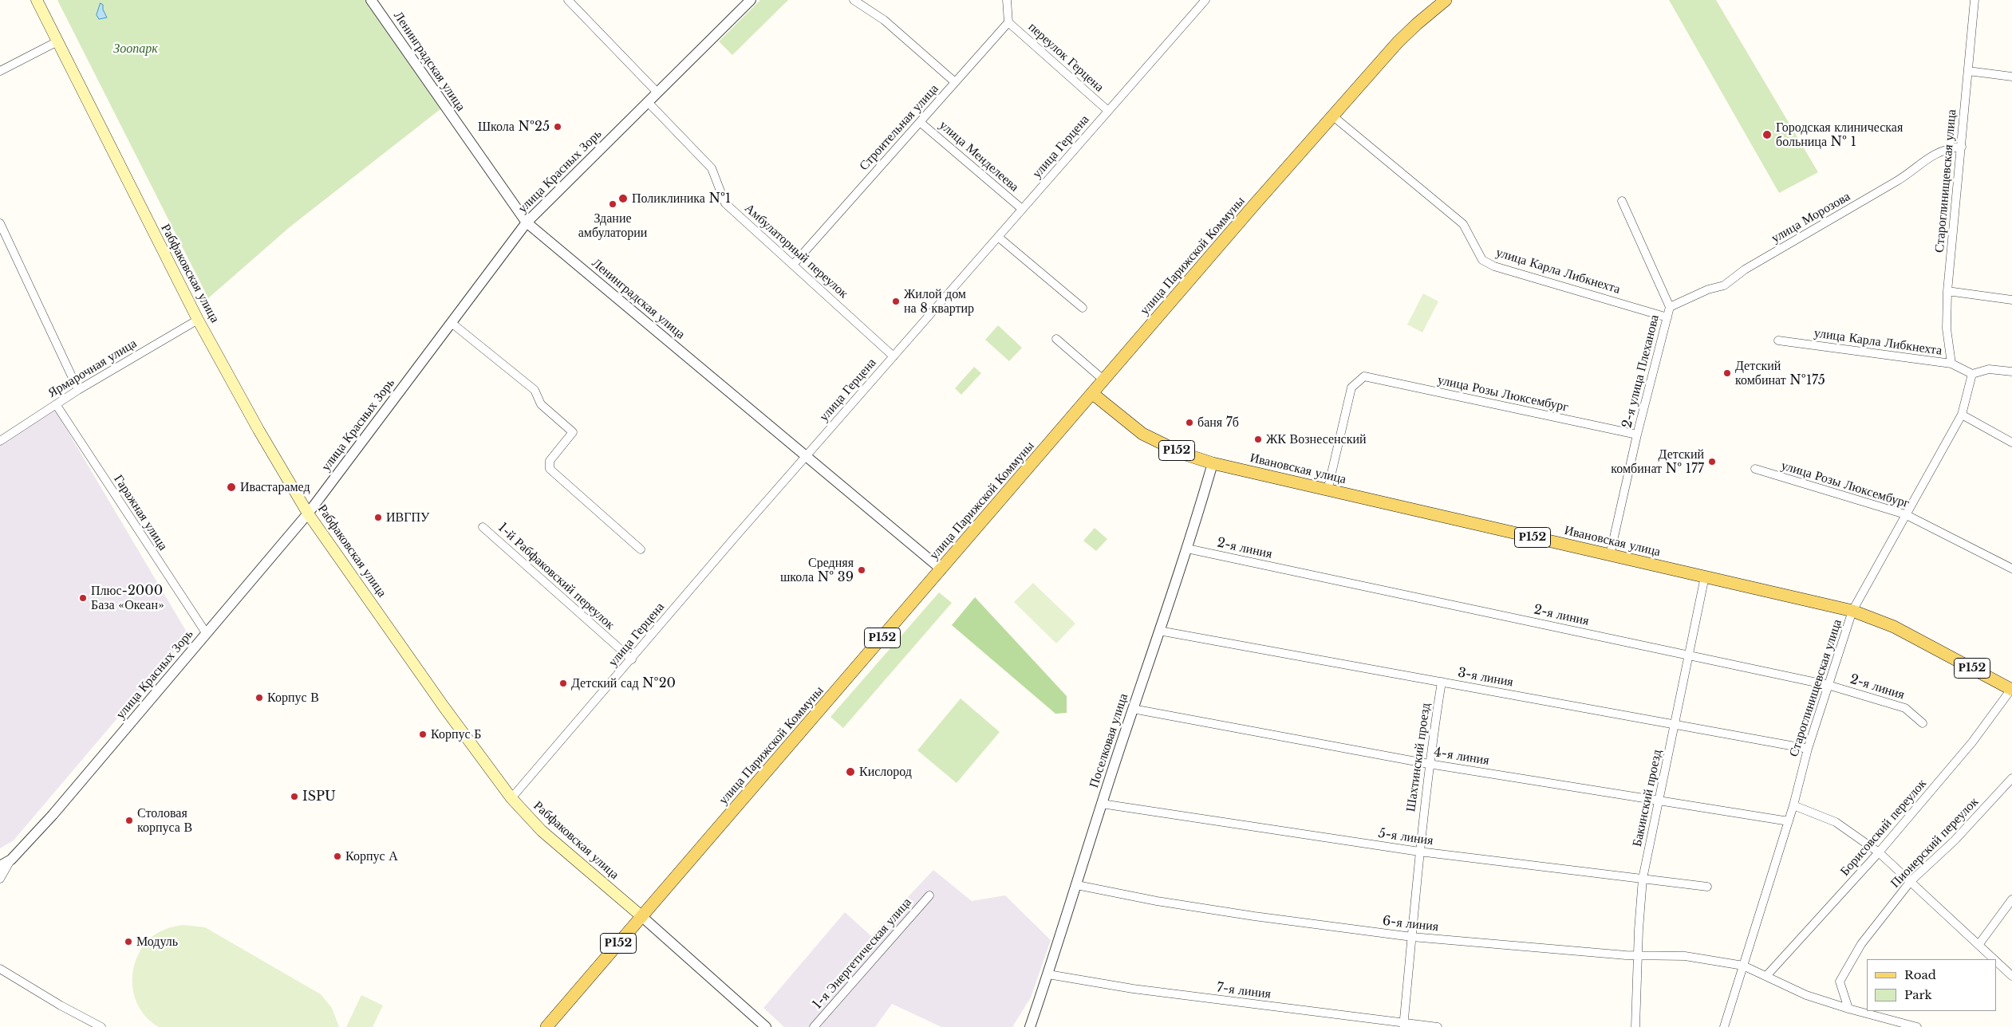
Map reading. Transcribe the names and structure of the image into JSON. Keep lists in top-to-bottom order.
{
  "streets": {
    "main road": [
      "улица Парижской Коммуны",
      "Рабфаковская улица",
      "Р152",
      "Ивановская улица"
    ],
    "street": [
      "переулок Герцена",
      "Ленинградская улица",
      "Строительная улица",
      "улица Герцена",
      "улица Менделеева",
      "улица Красных Зорь",
      "Староглинищевская улица",
      "улица Морозова",
      "Амбулаторный переулок",
      "улица Карла Либкнехта",
      "Ярмарочная улица",
      "2-я улица Плеханова",
      "улица Розы Люксембург",
      "Гаражная улица",
      "2-я линия",
      "1-й Рабфаковский переулок",
      "3-я линия",
      "Поселковая улица",
      "4-я линия",
      "Шахтинский проезд",
      "Бакинский проезд",
      "Борисовский переулок",
      "5-я линия",
      "Пионерский переулок",
      "6-я линия",
      "1-я Энергетическая улица",
      "7-я линия"
    ]
  },
  "crossings": [
    ["переулок Герцена", "Строительная улица"],
    ["переулок Герцена", "улица Герцена"],
    ["Ленинградская улица", "улица Герцена"],
    ["Ленинградская улица", "улица Красных Зорь"],
    ["Ленинградская улица", "улица Парижской Коммуны"],
    ["Строительная улица", "улица Менделеева"],
    ["Строительная улица", "Амбулаторный переулок"],
    ["улица Герцена", "улица Менделеева"],
    ["улица Герцена", "Амбулаторный переулок"],
    ["улица Герцена", "Рабфаковская улица"],
    ["улица Герцена", "1-й Рабфаковский переулок"],
    ["улица Красных Зорь", "Амбулаторный переулок"],
    ["улица Красных Зорь", "Рабфаковская улица"],
    ["улица Красных Зорь", "Гаражная улица"],
    ["Староглинищевская улица", "улица Морозова"],
    ["Староглинищевская улица", "улица Карла Либкнехта"],
    ["Староглинищевская улица", "улица Розы Люксембург"],
    ["Староглинищевская улица", "Ивановская улица"],
    ["Староглинищевская улица", "2-я линия"],
    ["Староглинищевская улица", "3-я линия"],
    ["Староглинищевская улица", "4-я линия"],
    ["Староглинищевская улица", "6-я линия"],
    ["улица Морозова", "2-я улица Плеханова"],
    ["улица Парижской Коммуны", "улица Карла Либкнехта"],
    ["улица Парижской Коммуны", "Рабфаковская улица"],
    ["улица Парижской Коммуны", "Ивановская улица"],
    ["улица Карла Либкнехта", "2-я улица Плеханова"],
    ["Рабфаковская улица", "Ярмарочная улица"],
    ["Ярмарочная улица", "Гаражная улица"],
    ["2-я улица Плеханова", "улица Розы Люксембург"],
    ["2-я улица Плеханова", "Ивановская улица"],
    ["улица Розы Люксембург", "Ивановская улица"],
    ["Ивановская улица", "Поселковая улица"],
    ["Ивановская улица", "Бакинский проезд"],
    ["Ивановская улица", "Борисовский переулок"],
    ["2-я линия", "Поселковая улица"],
    ["2-я линия", "Бакинский проезд"],
    ["3-я линия", "Поселковая улица"],
    ["3-я линия", "Шахтинский проезд"],
    ["3-я линия", "Бакинский проезд"],
    ["Поселковая улица", "4-я линия"],
    ["Поселковая улица", "5-я линия"],
    ["Поселковая улица", "6-я линия"],
    ["Поселковая улица", "7-я линия"],
    ["4-я линия", "Шахтинский проезд"],
    ["4-я линия", "Бакинский проезд"],
    ["Шахтинский проезд", "5-я линия"],
    ["Шахтинский проезд", "6-я линия"],
    ["Шахтинский проезд", "7-я линия"],
    ["Бакинский проезд", "5-я линия"],
    ["Бакинский проезд", "6-я линия"],
    ["Борисовский переулок", "6-я линия"],
    ["Пионерский переулок", "6-я линия"]
  ],
  "parks": ["Зоопарк"],
  "places": [
    "Школа №25",
    "Городская клиническая больница № 1",
    "Поликлиника №1",
    "Здание амбулатории",
    "Жилой дом на 8 квартир",
    "Детский комбинат №175",
    "баня 7б",
    "ЖК Вознесенский",
    "Детский комбинат № 177",
    "Ивастарамед",
    "ИВГПУ",
    "Средняя школа № 39",
    "Плюс-2000 База «Океан»",
    "Детский сад №20",
    "Корпус В",
    "Корпус Б",
    "Кислород",
    "ISPU",
    "Столовая корпуса В",
    "Корпус А",
    "Модуль"
  ],
  "legend": ["Road", "Park"]
}
